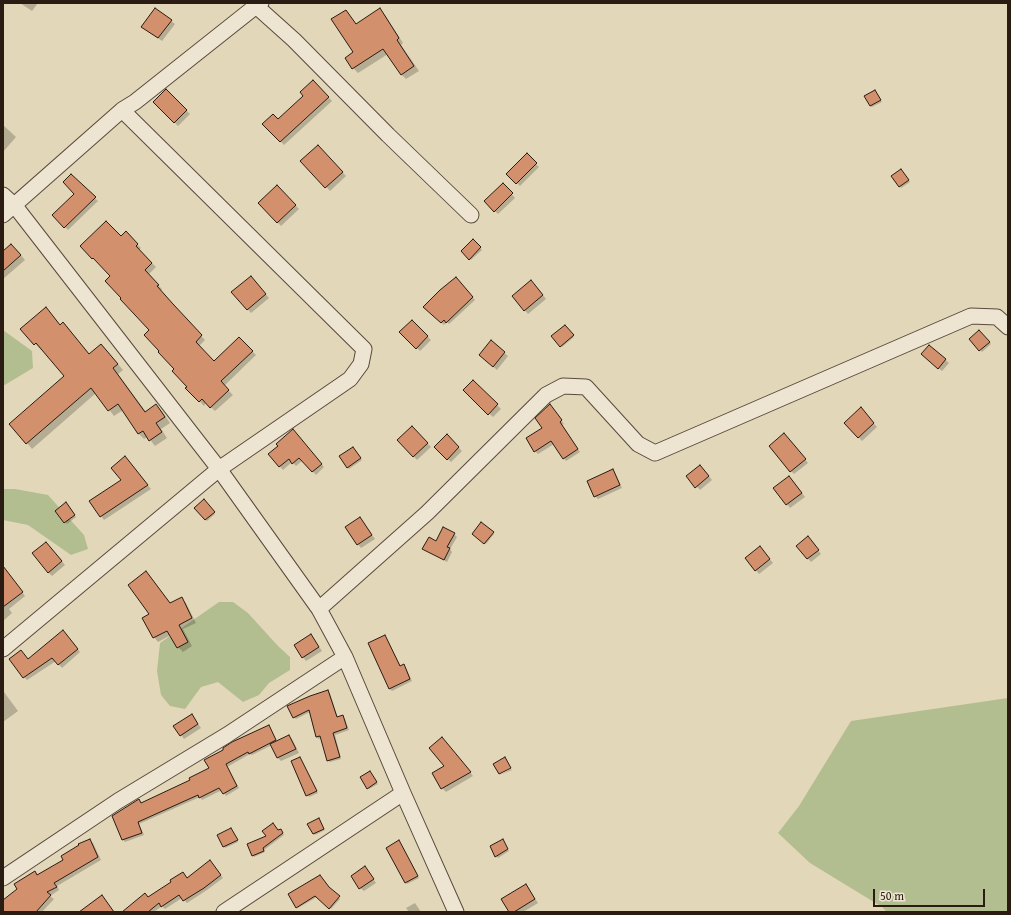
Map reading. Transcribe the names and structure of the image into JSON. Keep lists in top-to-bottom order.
{
  "scale_bar": "50 m"
}
